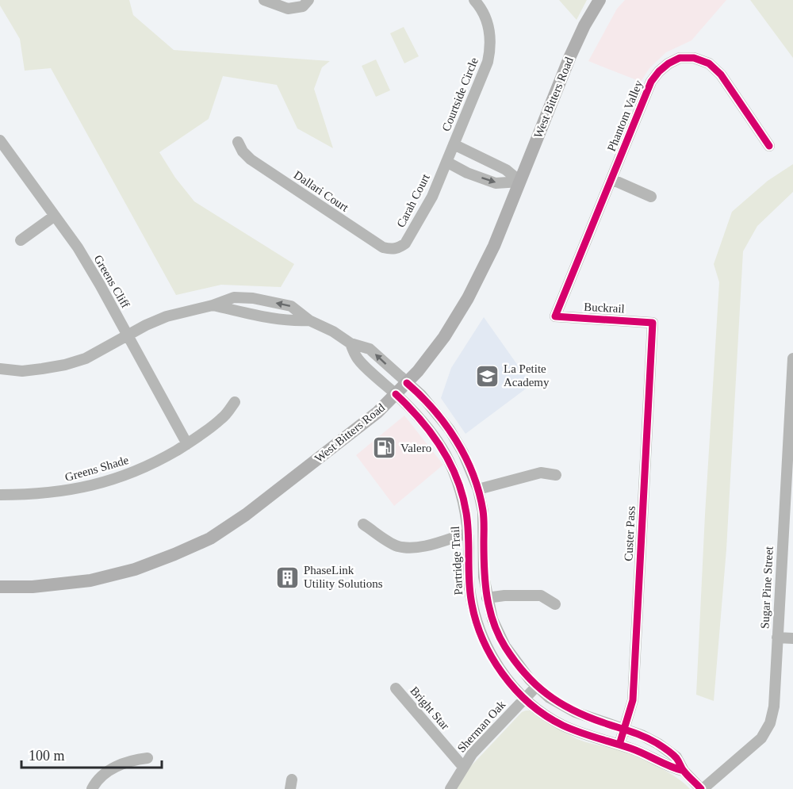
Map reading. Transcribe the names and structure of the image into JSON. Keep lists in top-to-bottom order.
{
  "streets": {
    "main road": ["West Bitters Road"],
    "street": [
      "Courtside Circle",
      "Phantom Valley",
      "Dallari Court",
      "Carah Court",
      "Greens Cliff",
      "Buckrail",
      "Greens Shade",
      "Custer Pass",
      "Partridge Trail",
      "Sugar Pine Street",
      "Bright Star",
      "Sherman Oak"
    ]
  },
  "crossings": [
    ["Courtside Circle", "West Bitters Road"],
    ["Courtside Circle", "Carah Court"],
    ["West Bitters Road", "Partridge Trail"],
    ["Phantom Valley", "Buckrail"],
    ["Dallari Court", "Carah Court"],
    ["Greens Cliff", "Greens Shade"],
    ["Buckrail", "Custer Pass"],
    ["Custer Pass", "Partridge Trail"],
    ["Partridge Trail", "Sugar Pine Street"],
    ["Partridge Trail", "Sherman Oak"],
    ["Bright Star", "Sherman Oak"]
  ],
  "places": {
    "school or university": ["La Petite Academy"],
    "fuel station": ["Valero"],
    "building": ["PhaseLink Utility Solutions"]
  },
  "scale_bar": "100 m"
}
